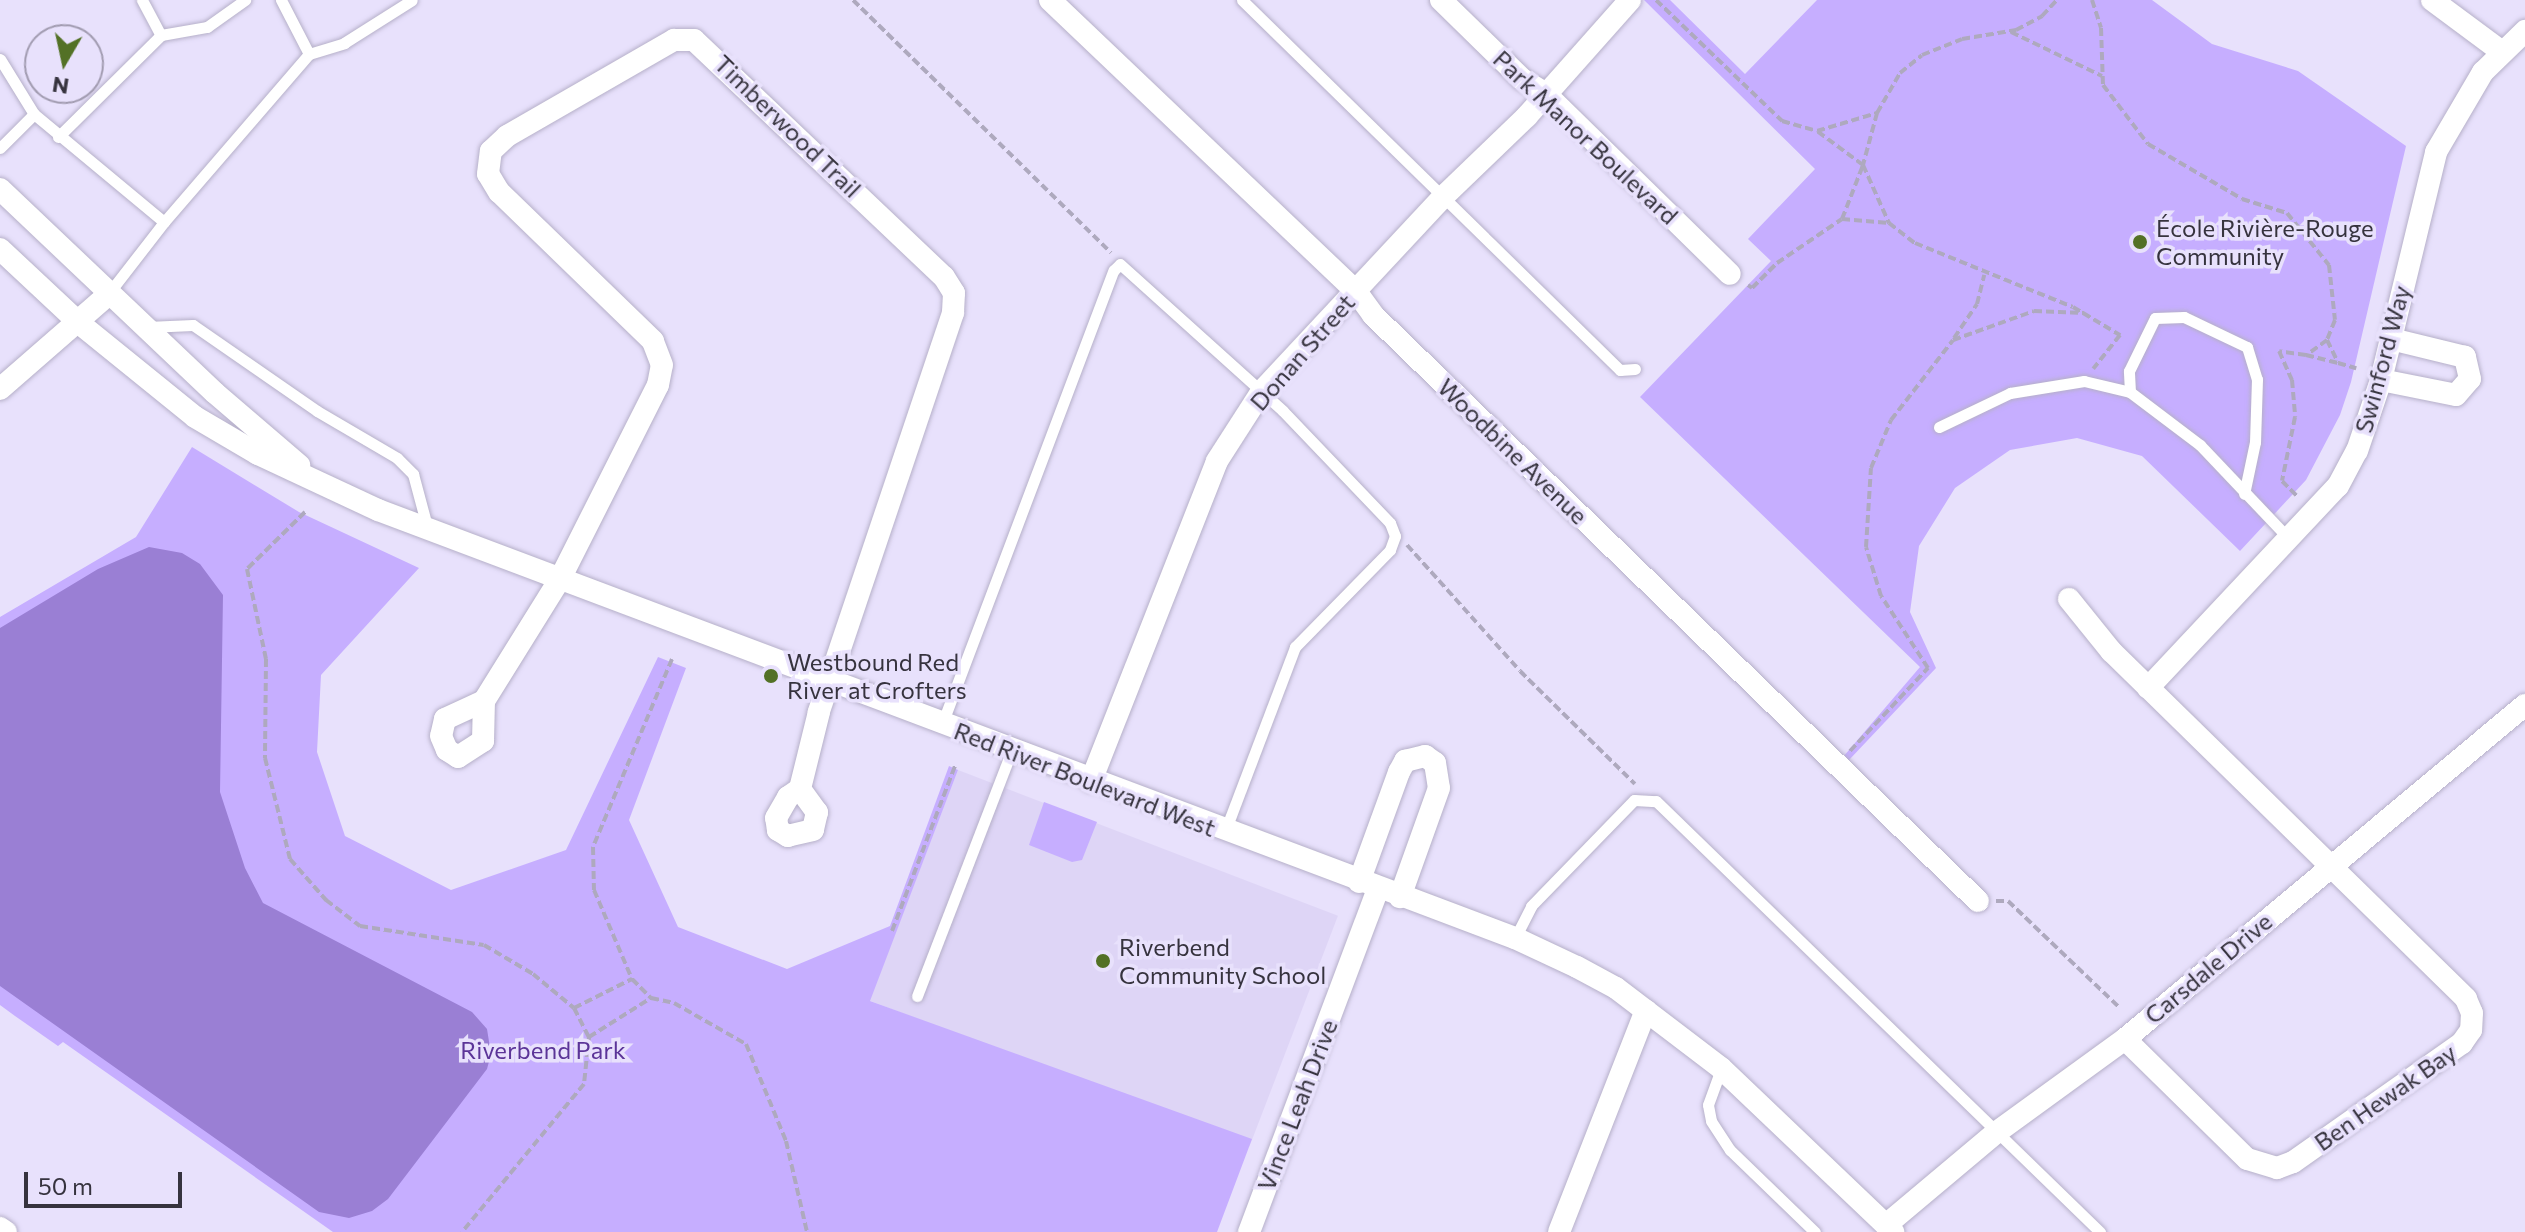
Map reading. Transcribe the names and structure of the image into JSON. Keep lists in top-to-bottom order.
{
  "streets": {
    "street": [
      "Timberwood Trail",
      "Park Manor Boulevard",
      "Donan Street",
      "Swinford Way",
      "Woodbine Avenue",
      "Red River Boulevard West",
      "Carsdale Drive",
      "Ben Hewak Bay",
      "Vince Leah Drive"
    ]
  },
  "crossings": [
    ["Timberwood Trail", "Red River Boulevard West"],
    ["Park Manor Boulevard", "Donan Street"],
    ["Donan Street", "Woodbine Avenue"],
    ["Donan Street", "Red River Boulevard West"],
    ["Red River Boulevard West", "Carsdale Drive"],
    ["Red River Boulevard West", "Vince Leah Drive"],
    ["Carsdale Drive", "Ben Hewak Bay"]
  ],
  "parks": ["Riverbend Park"],
  "places": ["École Rivière-Rouge Community", "Westbound Red River at Crofters", "Riverbend Community School"],
  "scale_bar": "50 m",
  "north": "bottom"
}
